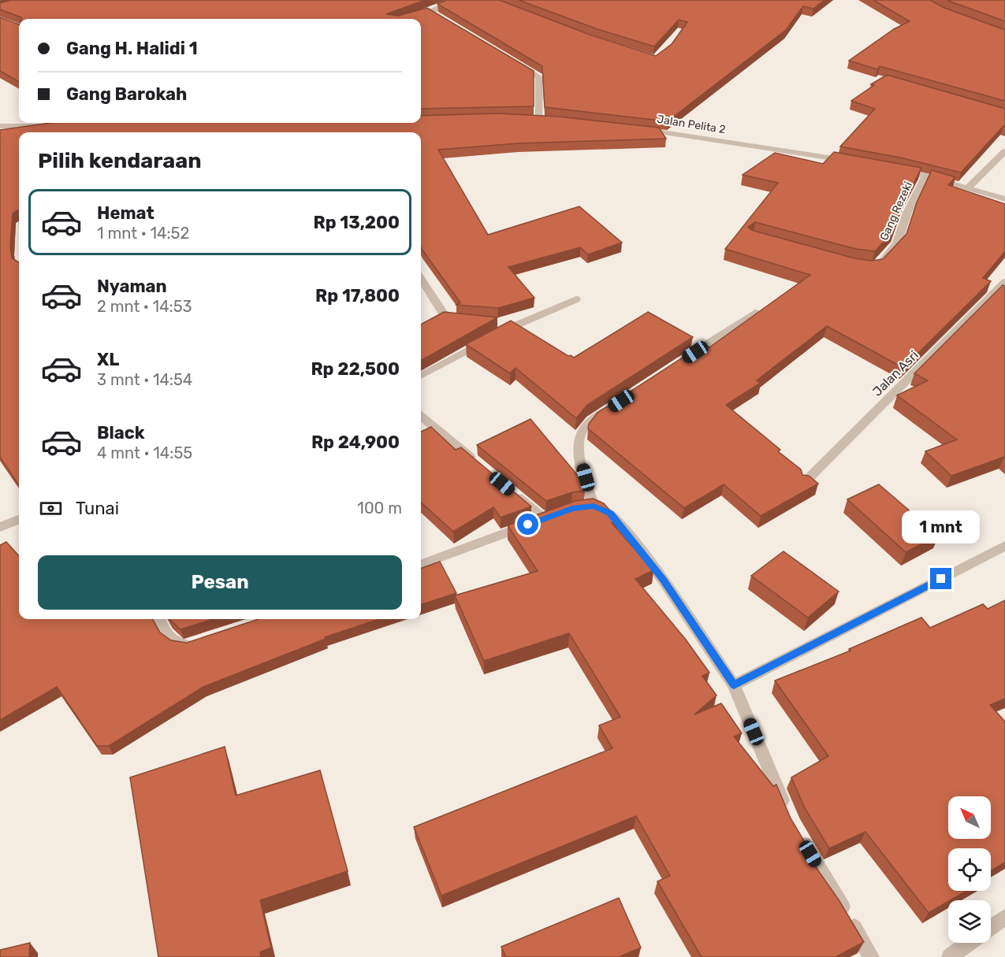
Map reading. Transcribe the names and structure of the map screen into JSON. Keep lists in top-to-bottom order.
{
  "streets": {
    "street": ["Jalan Pelita 2", "Gang Rezeki", "Jalan Asri"]
  },
  "north": "top left",
  "page": {
    "banner": ["Gang H. Halidi 1", "Gang Barokah"],
    "heading": "Pilih kendaraan",
    "list": [
      {
        "name": "Hemat",
        "note": "1 mnt · 14:52",
        "value": "Rp 13,200"
      },
      {
        "name": "Nyaman",
        "note": "2 mnt · 14:53",
        "value": "Rp 17,800"
      },
      {
        "name": "XL",
        "note": "3 mnt · 14:54",
        "value": "Rp 22,500"
      },
      {
        "name": "Black",
        "note": "4 mnt · 14:55",
        "value": "Rp 24,900"
      }
    ],
    "pay": ["Tunai", "100 m"],
    "bubble": "1 mnt",
    "buttons": "Pesan"
  }
}
